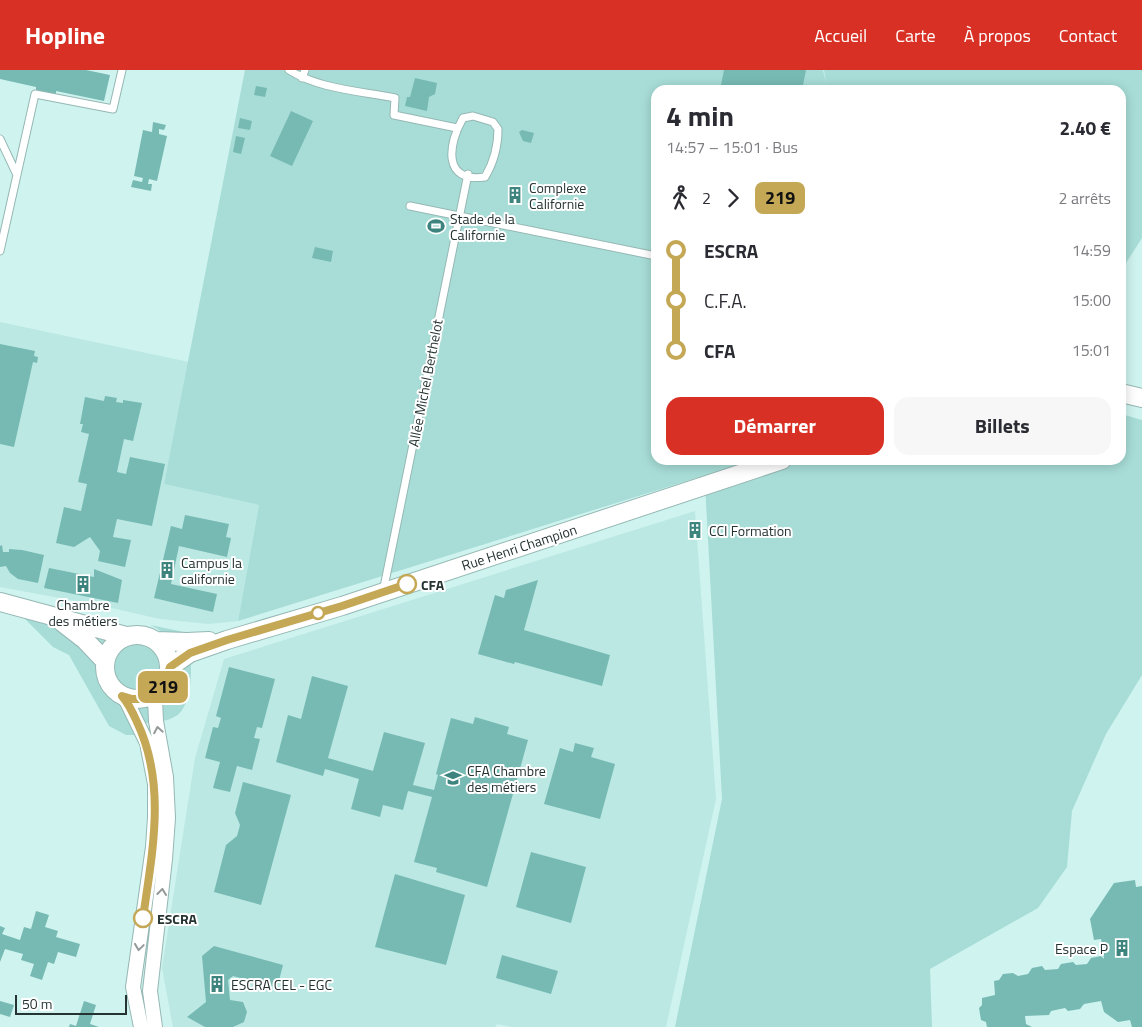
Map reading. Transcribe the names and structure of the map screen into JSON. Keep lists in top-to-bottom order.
{
  "streets": {
    "street": ["Rue Henri Champion"],
    "lane": ["Allée Michel Berthelot"]
  },
  "crossings": [
    ["Allée Michel Berthelot", "Rue Henri Champion"]
  ],
  "places": {
    "building": [
      "Complexe Californie",
      "CCI Formation",
      "Campus la californie",
      "Chambre des métiers",
      "Espace P",
      "ESCRA CEL - EGC"
    ],
    "sports": ["Stade de la Californie"],
    "other": ["CFA", "ESCRA"],
    "school or university": ["CFA Chambre des métiers"]
  },
  "lines": ["bus line 219"],
  "scale_bar": "50 m",
  "page": {
    "header": "Hopline",
    "nav": [
      "Accueil",
      "Carte",
      "À propos",
      "Contact"
    ],
    "on_map": "219",
    "heading": ["4 min", "14:57 – 15:01 · Bus", "2.40 €"],
    "legs": ["2", "219", "2 arrêts"],
    "list": [
      {
        "name": "ESCRA",
        "value": "14:59"
      },
      {
        "name": "C.F.A.",
        "value": "15:00"
      },
      {
        "name": "CFA",
        "value": "15:01"
      }
    ],
    "buttons": ["Démarrer", "Billets"],
    "scale": "50 m"
  }
}
